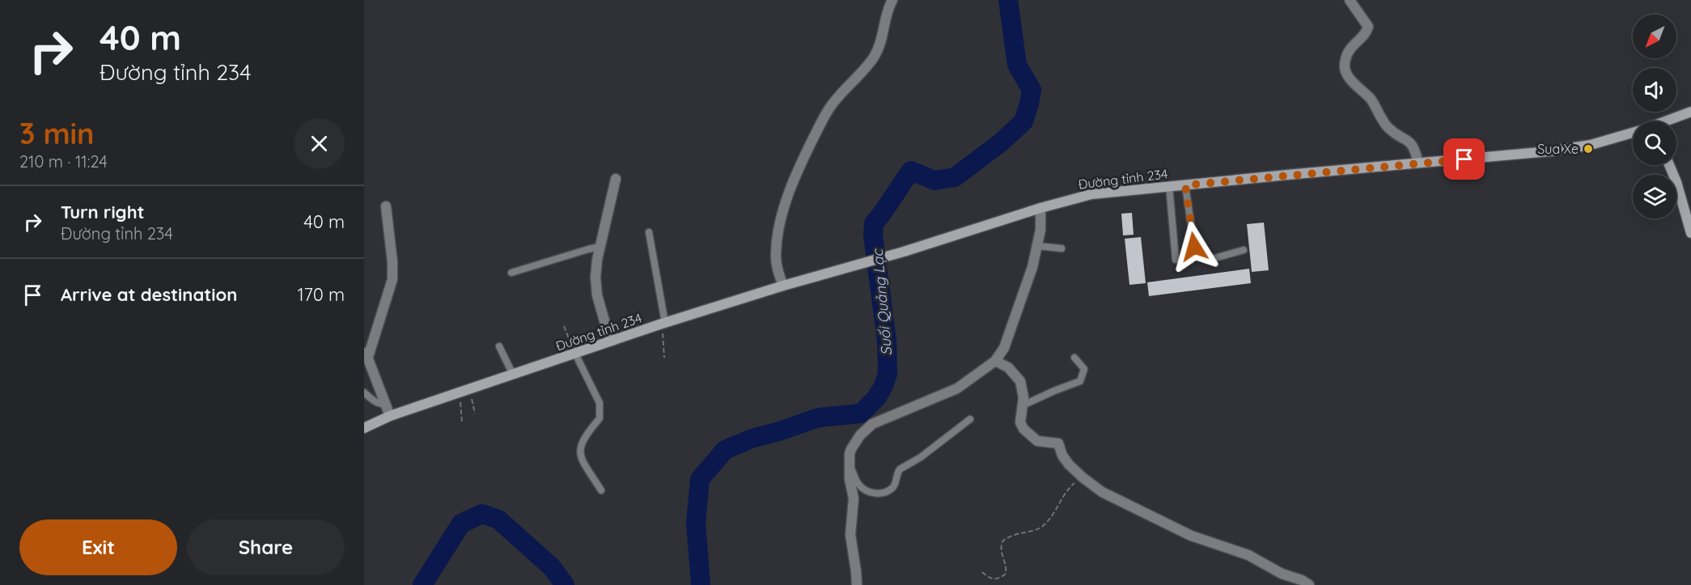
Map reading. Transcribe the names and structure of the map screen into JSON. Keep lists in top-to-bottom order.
{
  "streets": {
    "main road": ["Đường tỉnh 234"]
  },
  "water": ["Suối Quảng Lạc"],
  "places": ["Sua Xe"],
  "north": "bottom left",
  "page": {
    "turn": ["40 m", "Đường tỉnh 234"],
    "heading": ["3 min", "210 m · 11:24"],
    "list": [
      {
        "name": "Turn right",
        "note": "Đường tỉnh 234",
        "value": "40 m"
      },
      {
        "name": "Arrive at destination",
        "value": "170 m"
      }
    ],
    "buttons": ["Exit", "Share"]
  }
}
